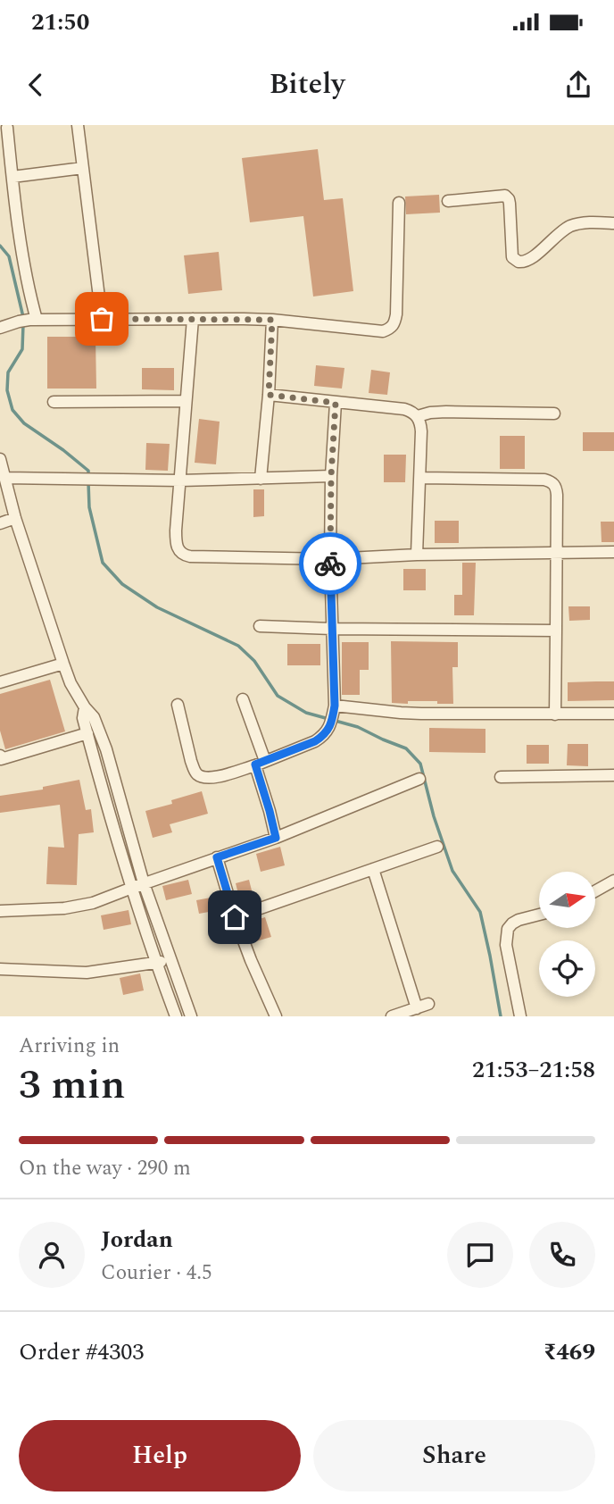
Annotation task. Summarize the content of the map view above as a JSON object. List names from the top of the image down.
{
  "north": "right",
  "page": {
    "status": "21:50",
    "header": "Bitely",
    "heading": ["3 min", "Arriving in", "21:53–21:58"],
    "panel": [
      "Jordan",
      "Courier · 4.5",
      "Order #4303",
      "₹469"
    ],
    "bar": "On the way · 290 m",
    "buttons": ["Help", "Share"]
  }
}
